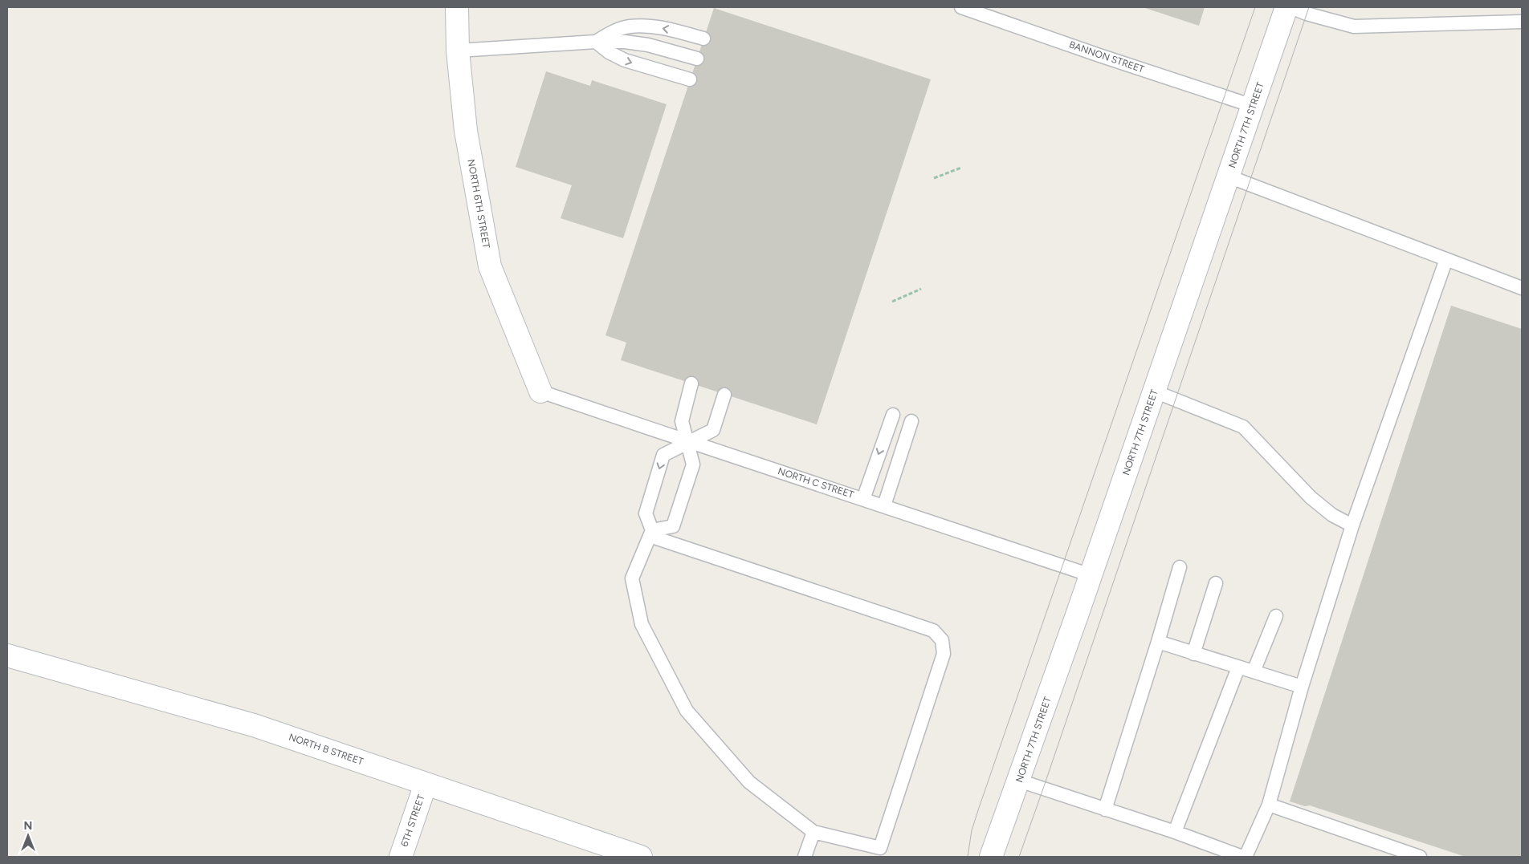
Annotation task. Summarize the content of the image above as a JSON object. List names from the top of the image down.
{
  "streets": {
    "street": [
      "NORTH 7TH STREET",
      "NORTH 6TH STREET",
      "NORTH B STREET",
      "6TH STREET"
    ],
    "lane": ["BANNON STREET", "NORTH C STREET"]
  },
  "crossings": [
    ["BANNON STREET", "NORTH 7TH STREET"],
    ["NORTH 7TH STREET", "NORTH C STREET"],
    ["NORTH 6TH STREET", "NORTH C STREET"],
    ["NORTH B STREET", "6TH STREET"]
  ],
  "north": "top"
}
